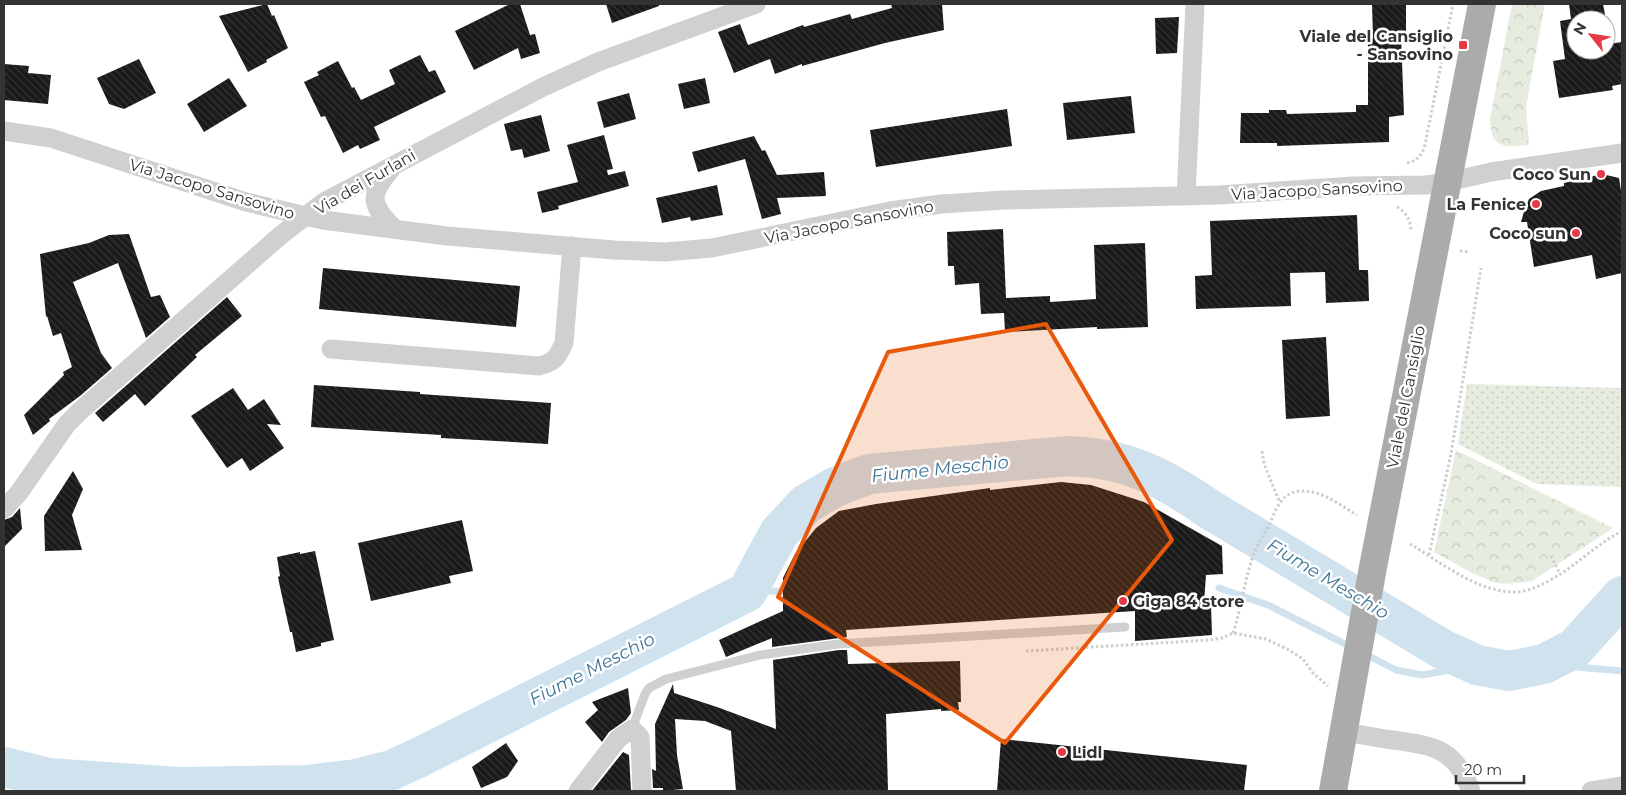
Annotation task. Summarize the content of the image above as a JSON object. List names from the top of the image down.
{
  "streets": {
    "main road": ["Viale del Cansiglio"],
    "street": ["Via dei Furlani", "Via Jacopo Sansovino"]
  },
  "crossings": [
    ["Via dei Furlani", "Via Jacopo Sansovino"],
    ["Via Jacopo Sansovino", "Viale del Cansiglio"]
  ],
  "water": ["Fiume Meschio"],
  "places": {
    "transit": ["Viale del Cansiglio - Sansovino"],
    "other": [
      "Coco Sun",
      "La Fenice",
      "Coco sun",
      "Giga 84 store",
      "Lidl"
    ]
  },
  "scale_bar": "20 m",
  "north": "top left"
}
